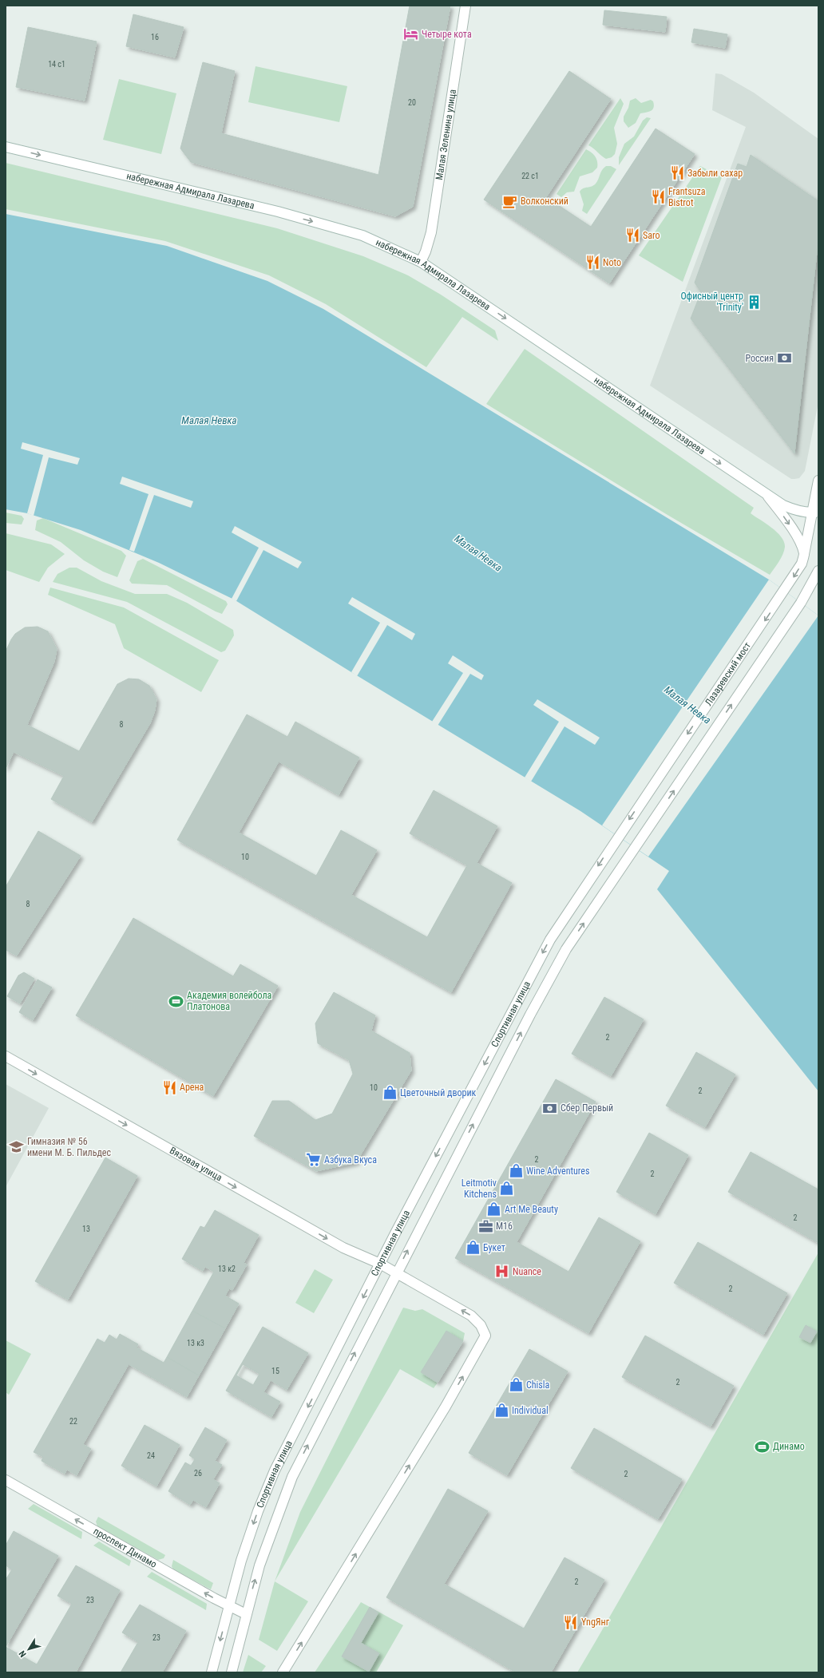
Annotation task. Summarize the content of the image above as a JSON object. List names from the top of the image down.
{
  "streets": {
    "street": [
      "Малая Зеленина улица",
      "набережная Адмирала Лазарева",
      "Лазаревский мост",
      "Спортивная улица",
      "Вязовая улица",
      "проспект Динамо"
    ]
  },
  "crossings": [
    ["Малая Зеленина улица", "набережная Адмирала Лазарева"],
    ["Лазаревский мост", "Спортивная улица"],
    ["Спортивная улица", "Вязовая улица"],
    ["Спортивная улица", "проспект Динамо"]
  ],
  "one_way": [
    "набережная Адмирала Лазарева",
    "Лазаревский мост",
    "Вязовая улица",
    "проспект Динамо"
  ],
  "water": ["Малая Невка"],
  "places": {
    "hotel": ["Четыре кота"],
    "restaurant": [
      "Забыли сахар",
      "Frantsuza Bistrot",
      "Saro",
      "Noto",
      "Арена",
      "YngЯнг"
    ],
    "cafe": ["Волконский"],
    "building": ["Офисный центр 'Trinity'"],
    "bank": ["Россия", "Сбер Первый"],
    "sports": ["Академия волейбола Платонова", "Динамо"],
    "shop": [
      "Цветочный дворик",
      "Wine Adventures",
      "Leitmotiv Kitchens",
      "Art Me Beauty",
      "Букет",
      "Chisla",
      "Individual"
    ],
    "school or university": ["Гимназия № 56 имени М. Б. Пильдес"],
    "supermarket": ["Азбука Вкуса"],
    "office": ["M16"],
    "hospital": ["Nuance"]
  },
  "house_numbers": [
    "16",
    "14 с1",
    "20",
    "22 с1",
    "8",
    "10",
    "8",
    "2",
    "10",
    "2",
    "2",
    "2",
    "2",
    "13",
    "13 к2",
    "2",
    "13 к3",
    "15",
    "2",
    "22",
    "24",
    "26",
    "2",
    "2",
    "23",
    "23"
  ],
  "north": "bottom left"
}
